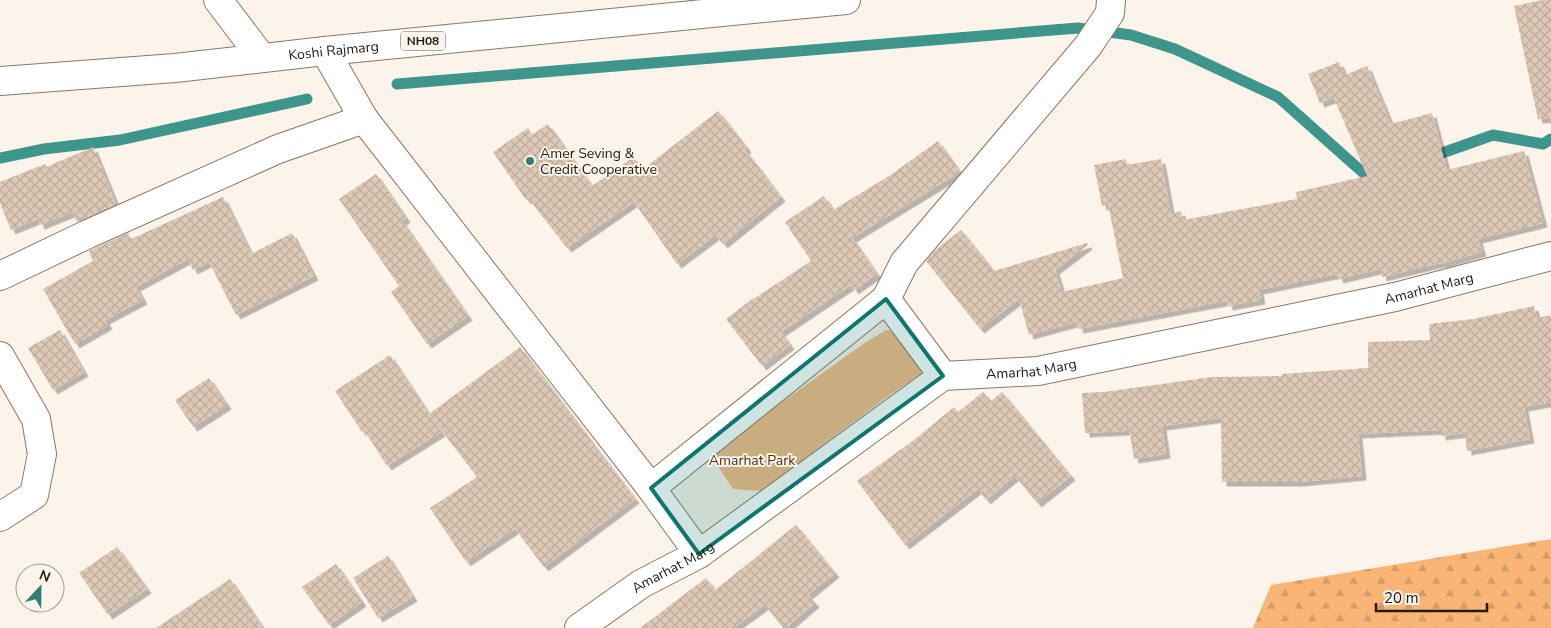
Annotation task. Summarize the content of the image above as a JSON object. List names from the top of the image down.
{
  "streets": {
    "street": ["NH08", "Koshi Rajmarg", "Amarhat Marg"]
  },
  "parks": ["Amarhat Park"],
  "places": ["Amer Seving & Credit Cooperative"],
  "scale_bar": "20 m",
  "north": "top"
}
